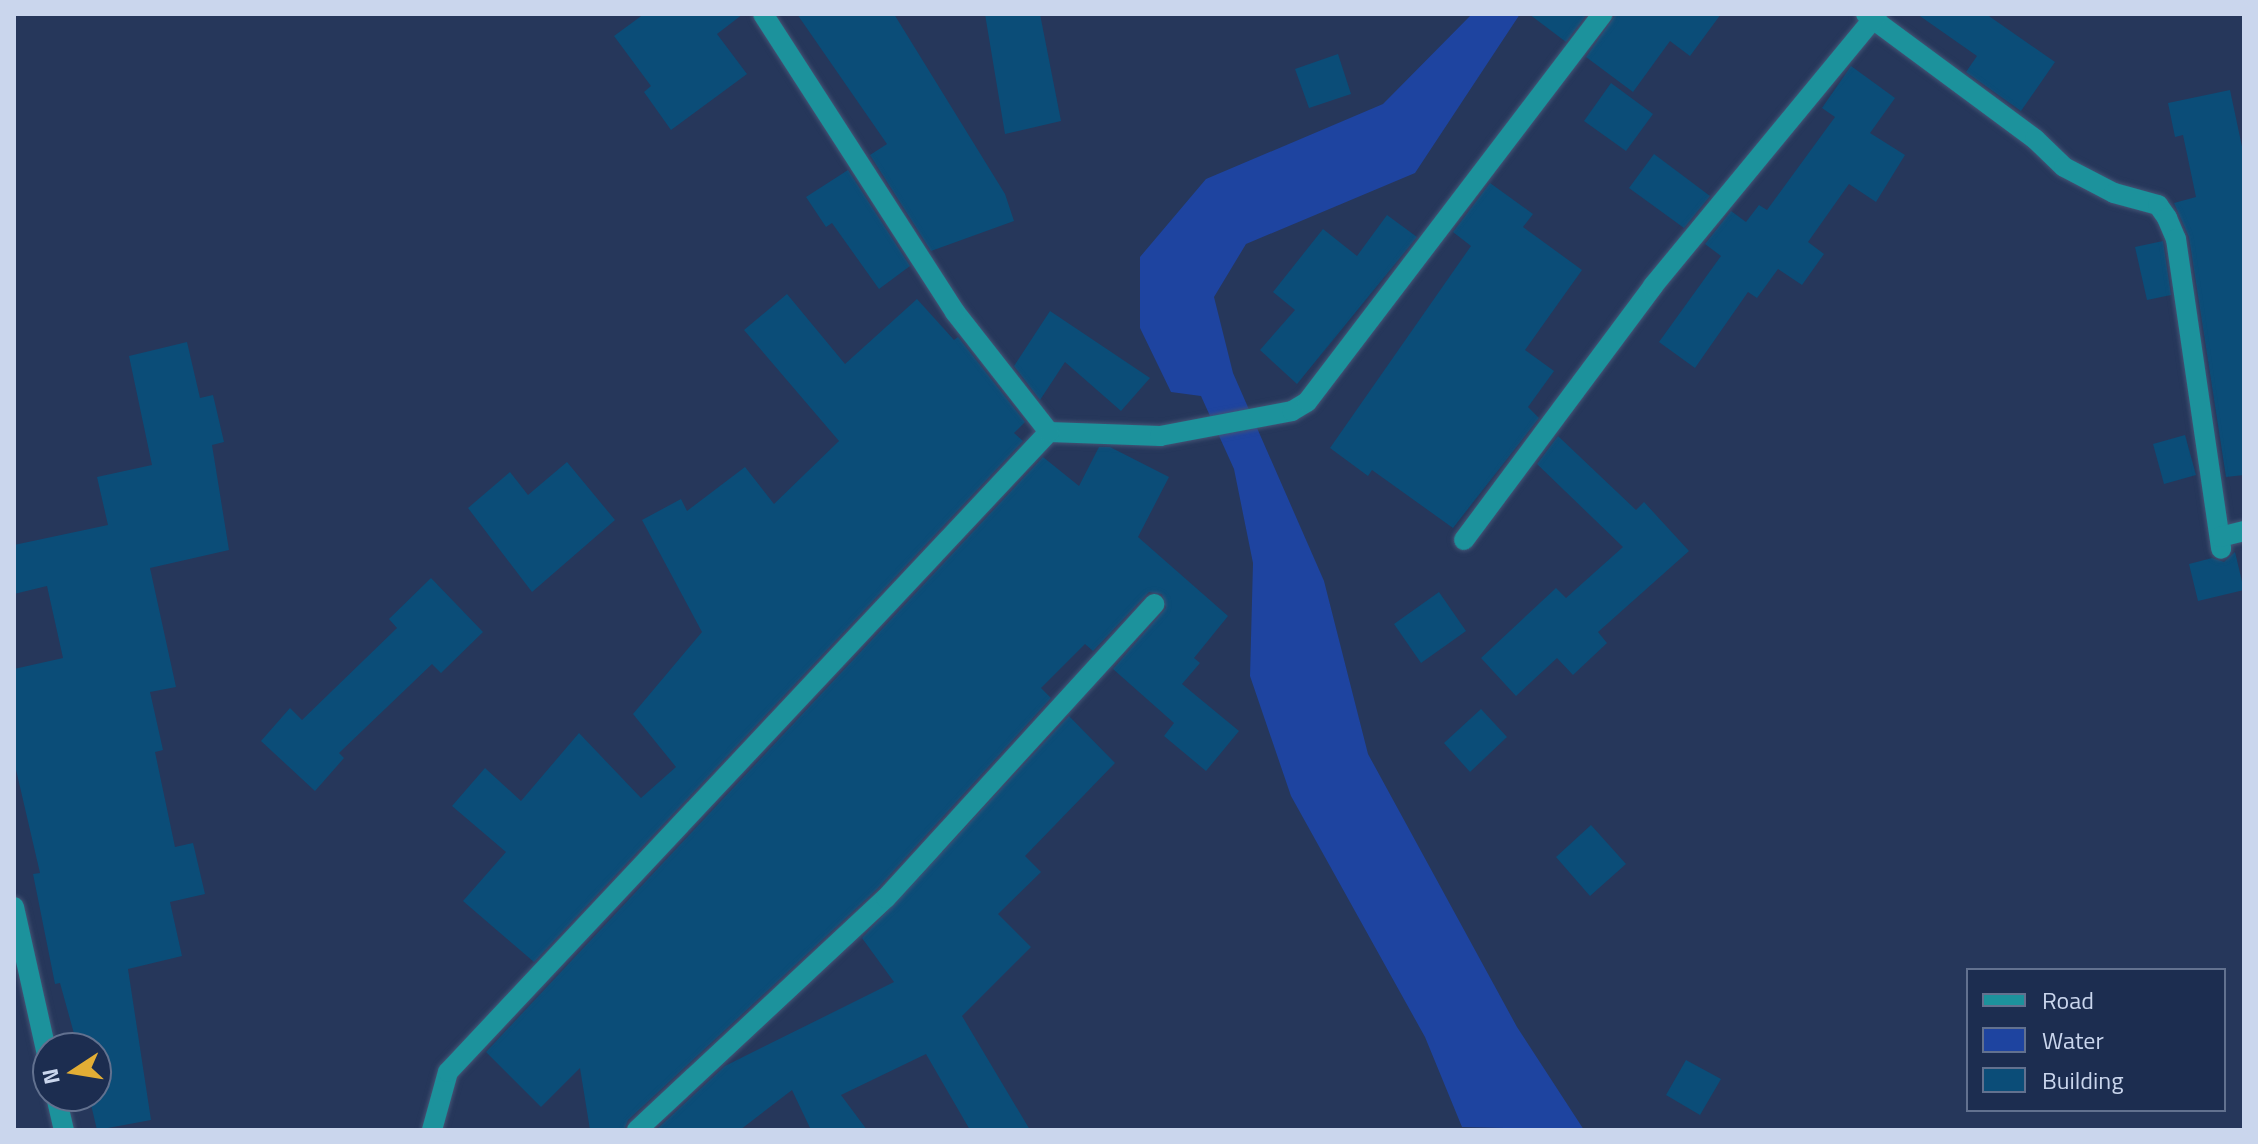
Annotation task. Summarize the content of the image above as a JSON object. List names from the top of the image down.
{
  "legend": ["Road", "Water", "Building"],
  "north": "left"
}
